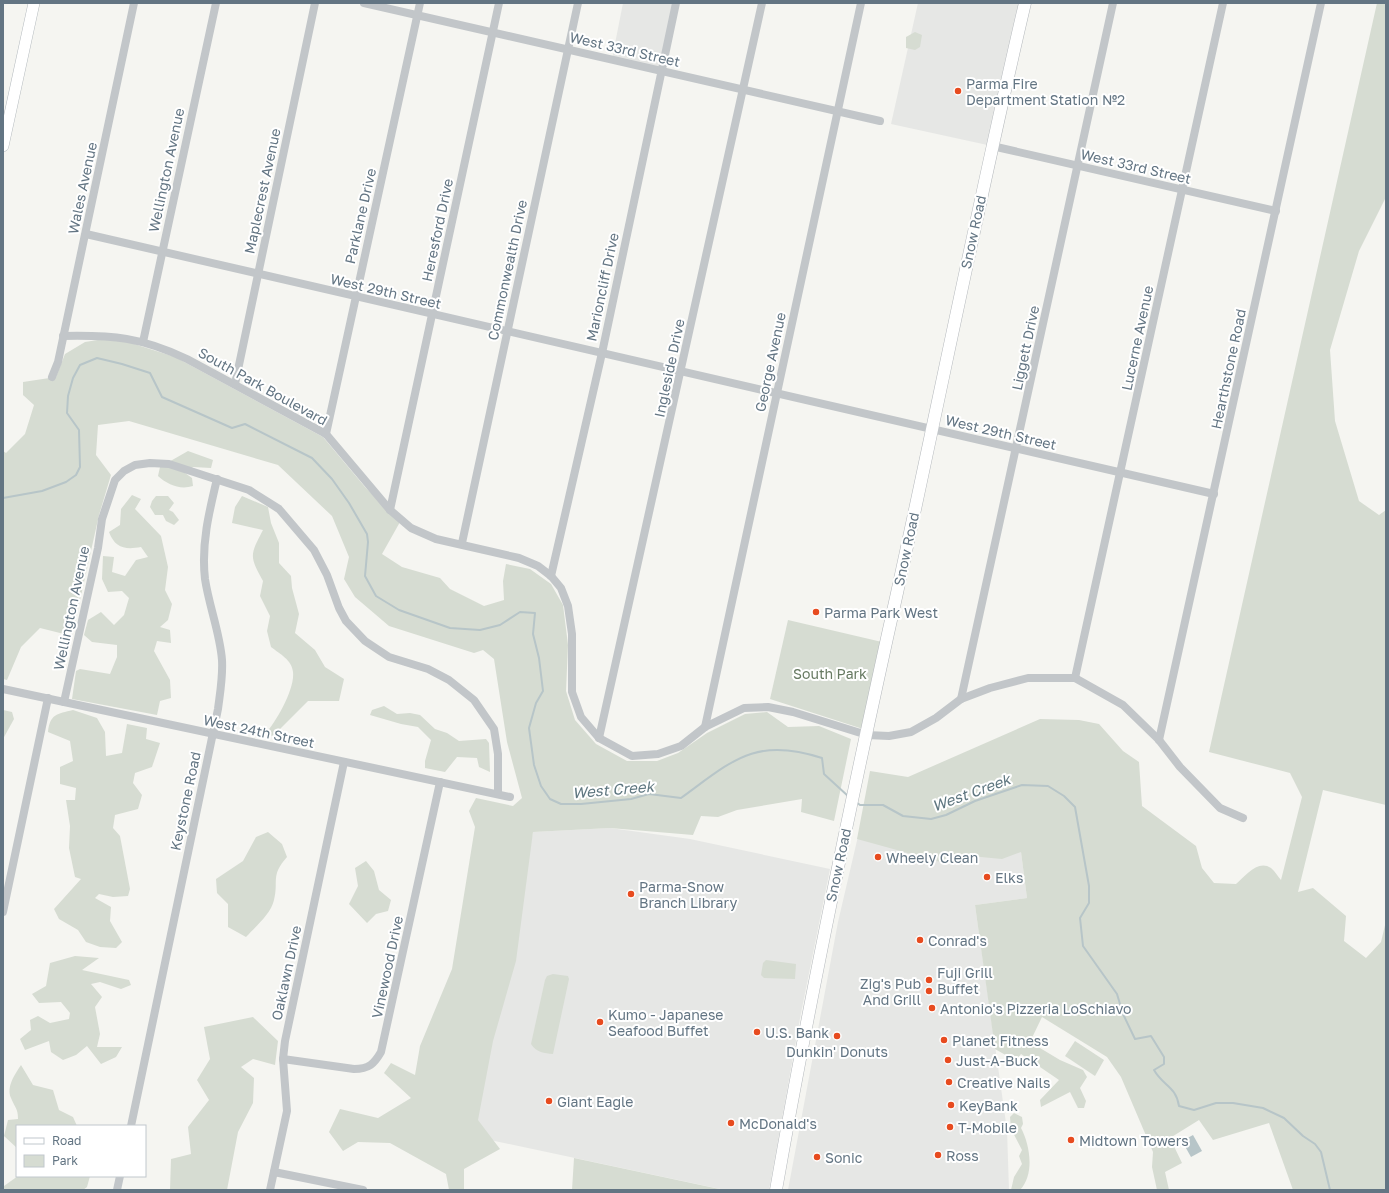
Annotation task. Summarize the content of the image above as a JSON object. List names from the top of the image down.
{
  "streets": {
    "main road": ["Snow Road"],
    "street": [
      "West 33rd Street",
      "Wellington Avenue",
      "Wales Avenue",
      "Maplecrest Avenue",
      "Parklane Drive",
      "Heresford Drive",
      "Commonwealth Drive",
      "Marioncliff Drive",
      "West 29th Street",
      "Lucerne Avenue",
      "Liggett Drive",
      "George Avenue",
      "Ingleside Drive",
      "Hearthstone Road",
      "South Park Boulevard",
      "West 24th Street",
      "Keystone Road",
      "Vinewood Drive",
      "Oaklawn Drive"
    ]
  },
  "crossings": [
    ["West 33rd Street", "Parklane Drive"],
    ["West 33rd Street", "Heresford Drive"],
    ["West 33rd Street", "Snow Road"],
    ["West 33rd Street", "Commonwealth Drive"],
    ["West 33rd Street", "Marioncliff Drive"],
    ["West 33rd Street", "Lucerne Avenue"],
    ["West 33rd Street", "Liggett Drive"],
    ["West 33rd Street", "George Avenue"],
    ["West 33rd Street", "Ingleside Drive"],
    ["West 33rd Street", "Hearthstone Road"],
    ["Wellington Avenue", "West 29th Street"],
    ["Wellington Avenue", "South Park Boulevard"],
    ["Wellington Avenue", "West 24th Street"],
    ["Wellington Avenue", "Keystone Road"],
    ["Wales Avenue", "West 29th Street"],
    ["Wales Avenue", "South Park Boulevard"],
    ["Maplecrest Avenue", "West 29th Street"],
    ["Maplecrest Avenue", "South Park Boulevard"],
    ["Parklane Drive", "West 29th Street"],
    ["Parklane Drive", "South Park Boulevard"],
    ["Heresford Drive", "West 29th Street"],
    ["Heresford Drive", "South Park Boulevard"],
    ["Snow Road", "West 29th Street"],
    ["Snow Road", "South Park Boulevard"],
    ["Commonwealth Drive", "West 29th Street"],
    ["Commonwealth Drive", "South Park Boulevard"],
    ["Marioncliff Drive", "West 29th Street"],
    ["Marioncliff Drive", "South Park Boulevard"],
    ["West 29th Street", "Lucerne Avenue"],
    ["West 29th Street", "Liggett Drive"],
    ["West 29th Street", "George Avenue"],
    ["West 29th Street", "Ingleside Drive"],
    ["West 29th Street", "Hearthstone Road"],
    ["Lucerne Avenue", "South Park Boulevard"],
    ["Liggett Drive", "South Park Boulevard"],
    ["George Avenue", "South Park Boulevard"],
    ["Ingleside Drive", "South Park Boulevard"],
    ["Hearthstone Road", "South Park Boulevard"],
    ["West 24th Street", "Keystone Road"],
    ["West 24th Street", "Vinewood Drive"],
    ["West 24th Street", "Oaklawn Drive"],
    ["Vinewood Drive", "Oaklawn Drive"]
  ],
  "water": ["West Creek"],
  "parks": ["South Park"],
  "places": [
    "Parma Fire Department Station №2",
    "Parma Park West",
    "Wheely Clean",
    "Elks",
    "Parma-Snow Branch Library",
    "Conrad's",
    "Fuji Grill Buffet",
    "Zig's Pub And Grill",
    "Antonio's Pizzeria LoSchiavo",
    "Kumo - Japanese Seafood Buffet",
    "U.S. Bank",
    "Dunkin' Donuts",
    "Planet Fitness",
    "Just-A-Buck",
    "Creative Nails",
    "Giant Eagle",
    "KeyBank",
    "McDonald's",
    "T-Mobile",
    "Midtown Towers",
    "Ross",
    "Sonic"
  ],
  "legend": ["Road", "Park"]
}
